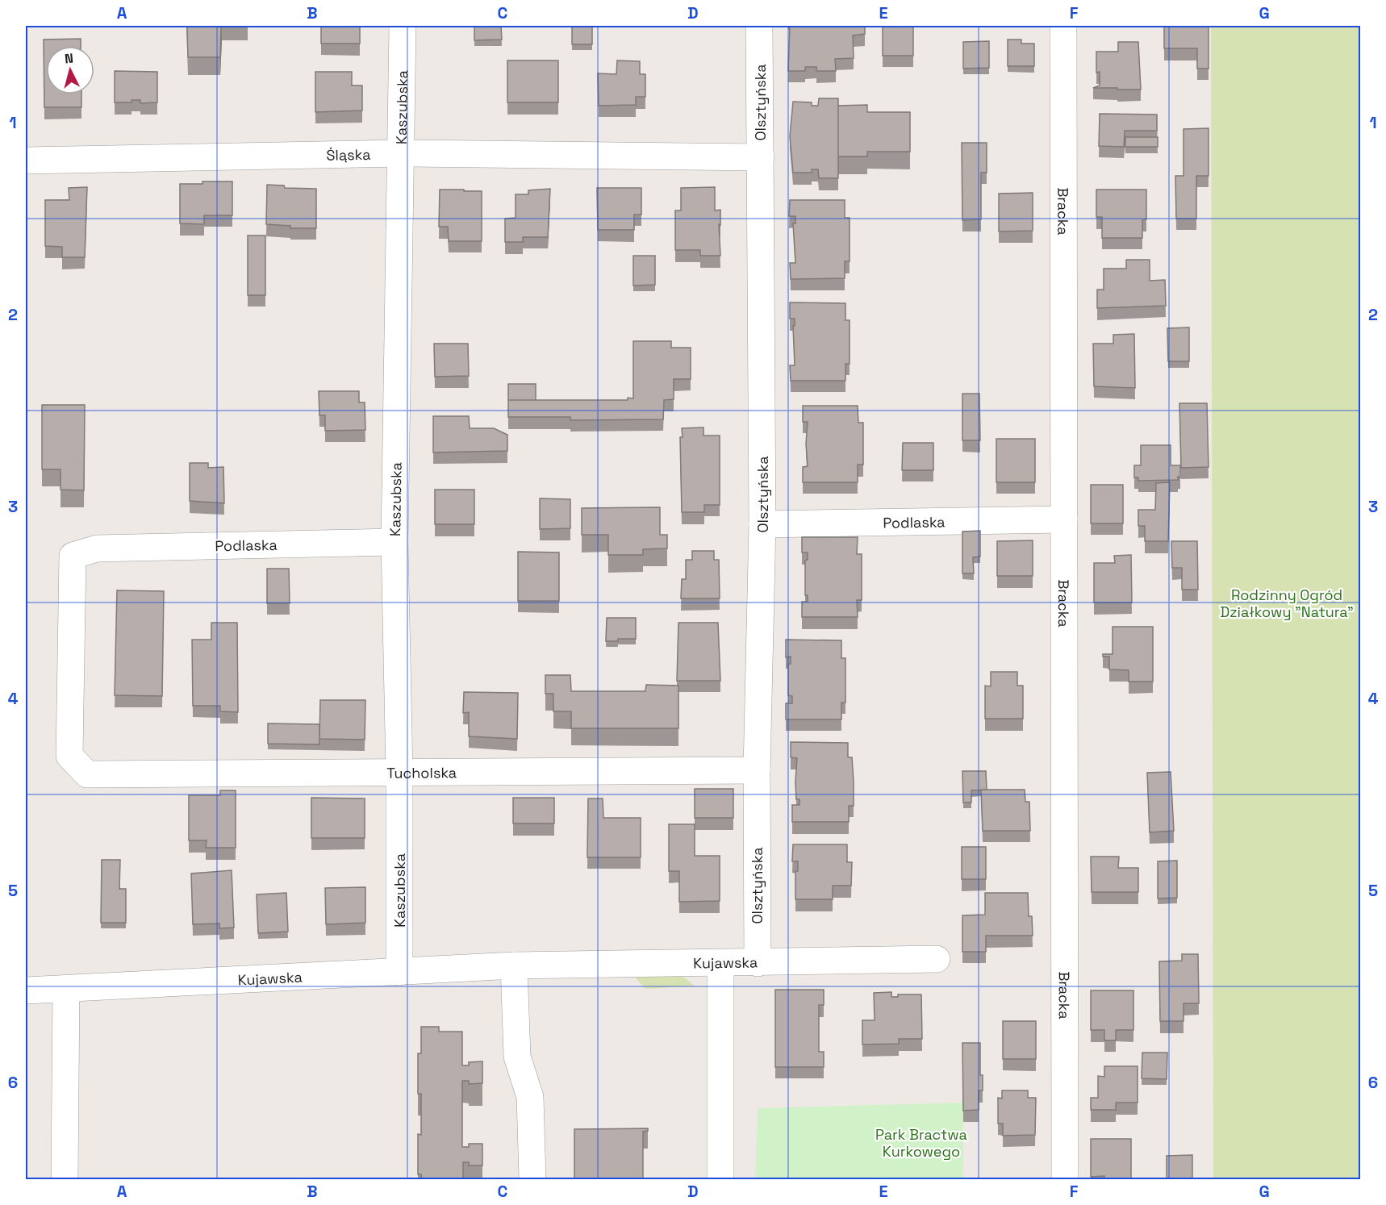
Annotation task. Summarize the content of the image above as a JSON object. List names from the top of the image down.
{
  "streets": {
    "street": [
      "Olsztyńska",
      "Kaszubska",
      "Śląska",
      "Bracka",
      "Podlaska",
      "Tucholska",
      "Kujawska"
    ]
  },
  "crossings": [
    ["Olsztyńska", "Śląska"],
    ["Olsztyńska", "Podlaska"],
    ["Olsztyńska", "Tucholska"],
    ["Olsztyńska", "Kujawska"],
    ["Kaszubska", "Śląska"],
    ["Kaszubska", "Podlaska"],
    ["Kaszubska", "Tucholska"],
    ["Kaszubska", "Kujawska"],
    ["Bracka", "Podlaska"],
    ["Podlaska", "Tucholska"]
  ],
  "parks": ["Rodzinny Ogród Działkowy \"Natura\"", "Park Bractwa Kurkowego"],
  "north": "top",
  "grid": {
    "columns": [
      "A",
      "B",
      "C",
      "D",
      "E",
      "F",
      "G"
    ],
    "rows": [
      "1",
      "2",
      "3",
      "4",
      "5",
      "6"
    ]
  }
}
